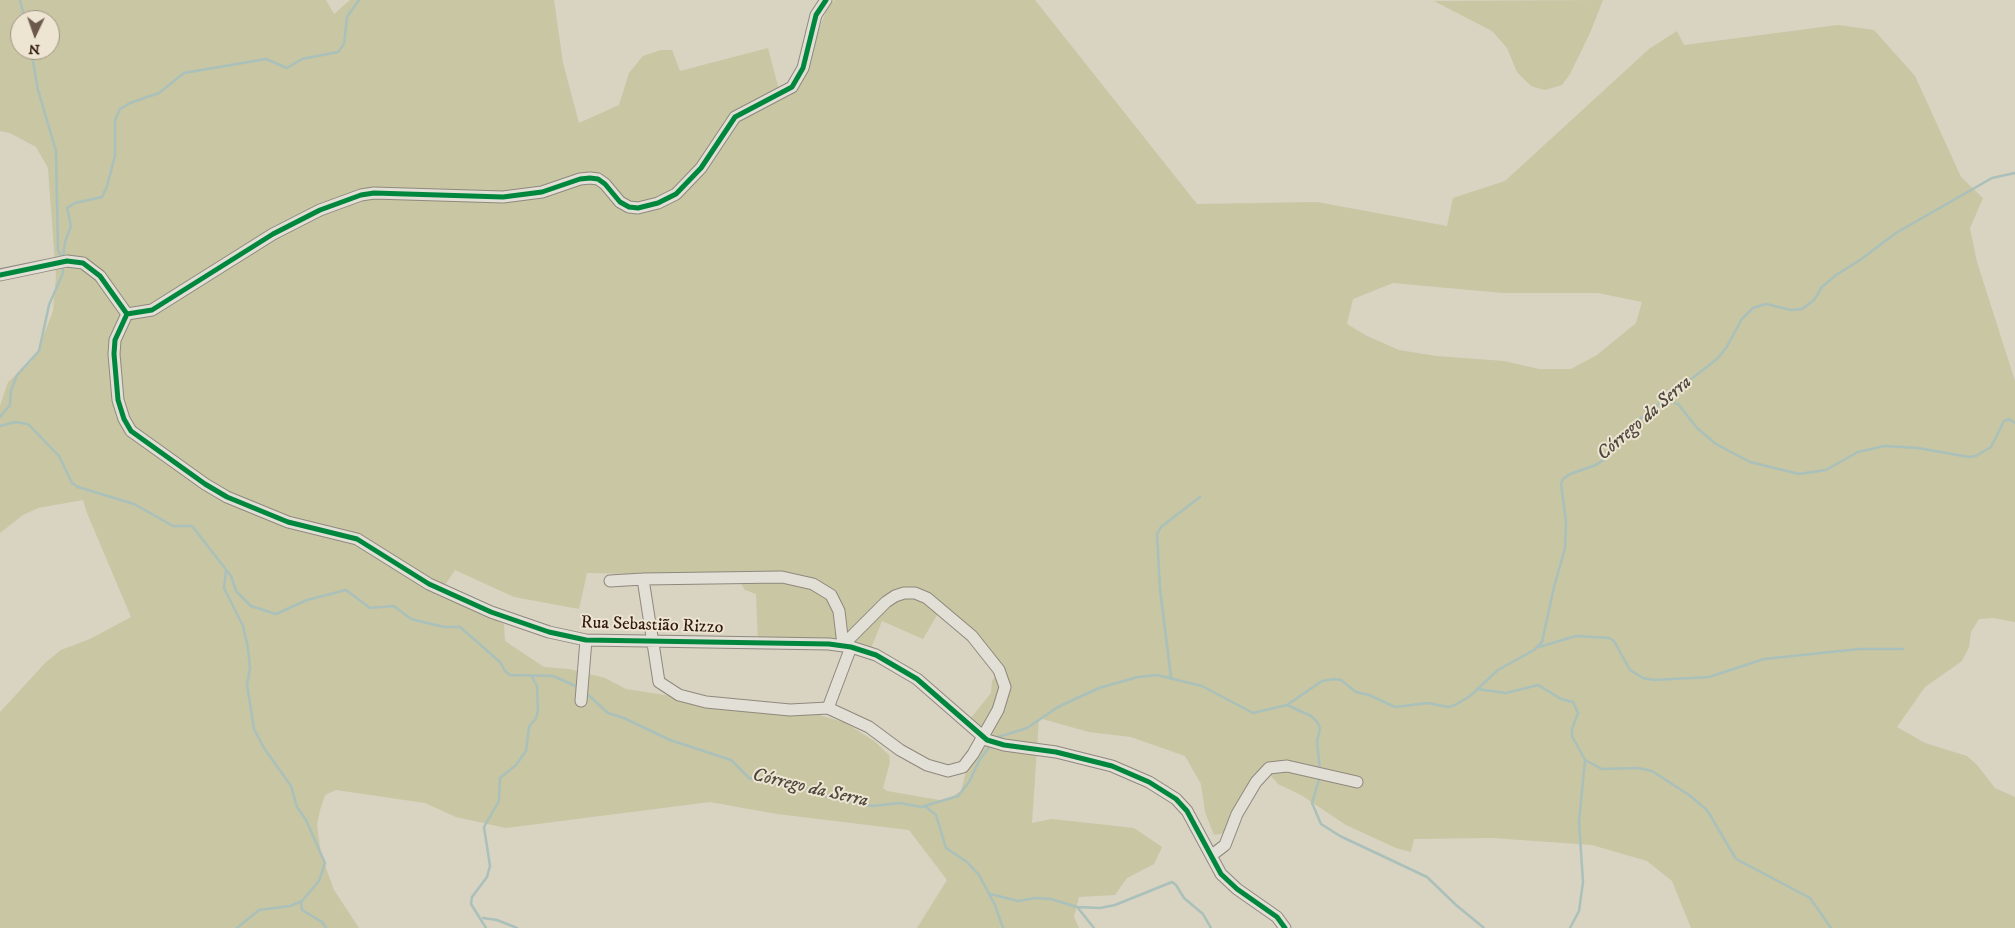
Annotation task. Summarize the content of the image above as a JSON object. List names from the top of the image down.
{
  "streets": {
    "street": ["Rua Sebastião Rizzo"]
  },
  "water": ["Córrego da Serra"],
  "north": "bottom"
}
